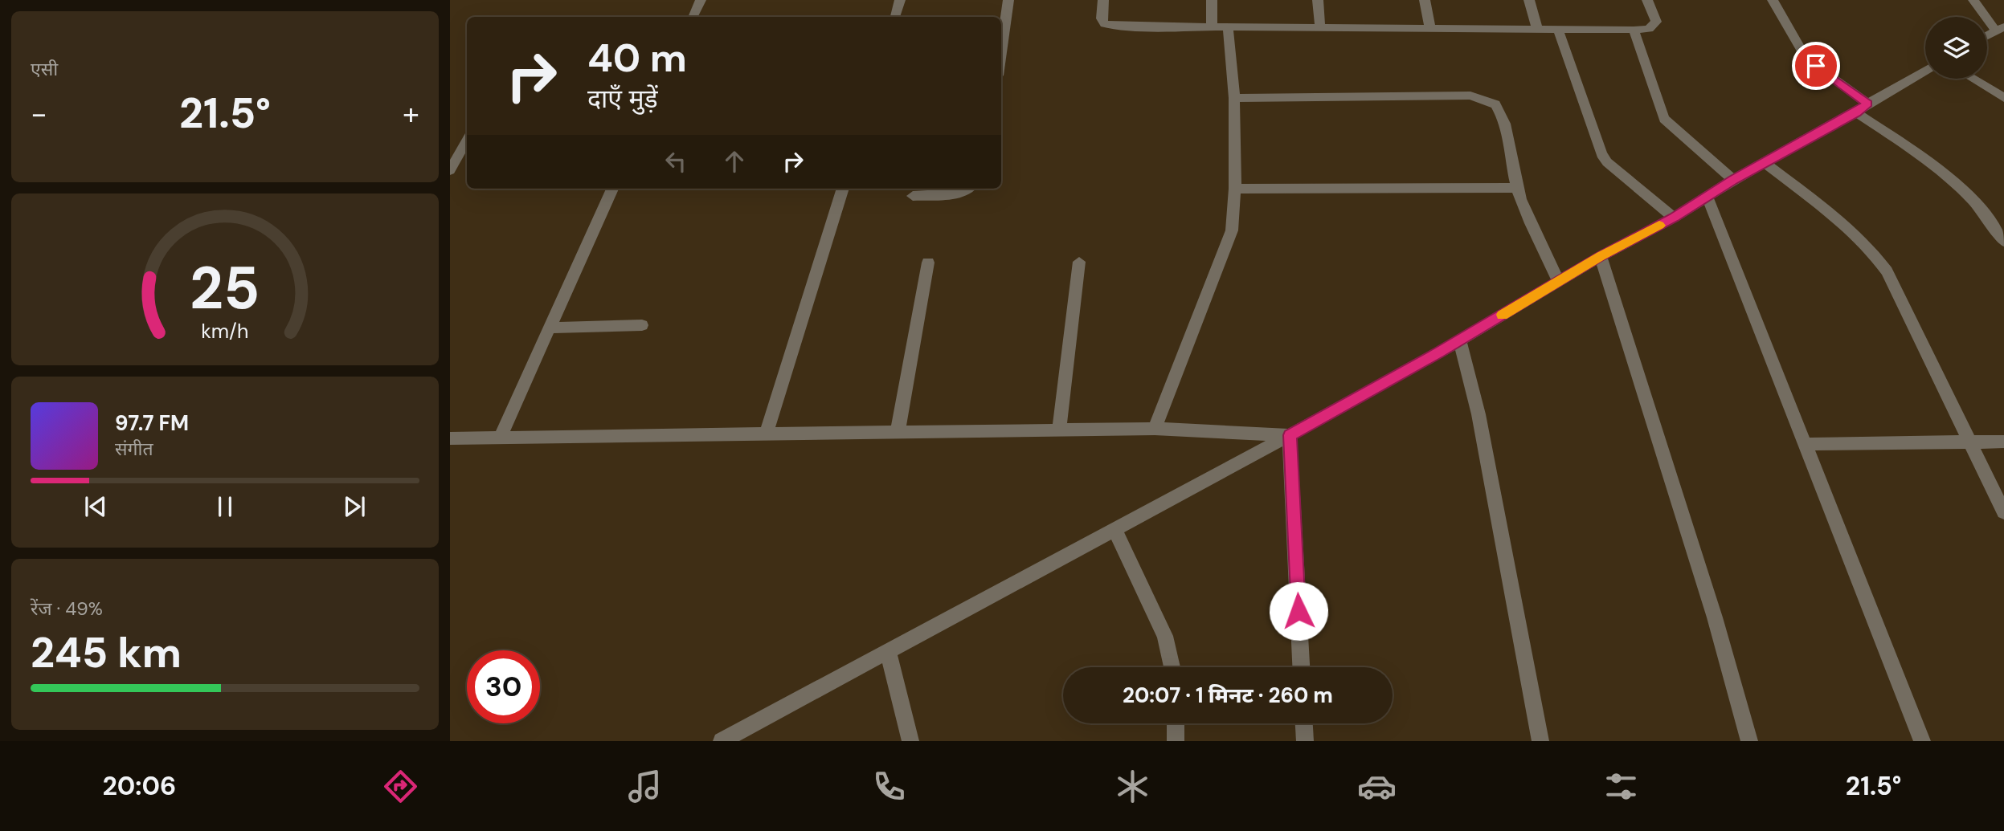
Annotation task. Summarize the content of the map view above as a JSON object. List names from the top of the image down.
{
  "page": {
    "tile": [
      "एसी",
      ["रेंज · 49%", "245 km"]
    ],
    "turn": ["40 m", "दाएँ मुड़ें"],
    "heat": ["−", "21.5°", "+"],
    "song": ["97.7 FM", "संगीत"],
    "limit": "30",
    "trip": "20:07 · 1 मिनट · 260 m",
    "tabs": ["20:06", "21.5°"],
    "gauge": ["25", "km/h"]
  }
}
